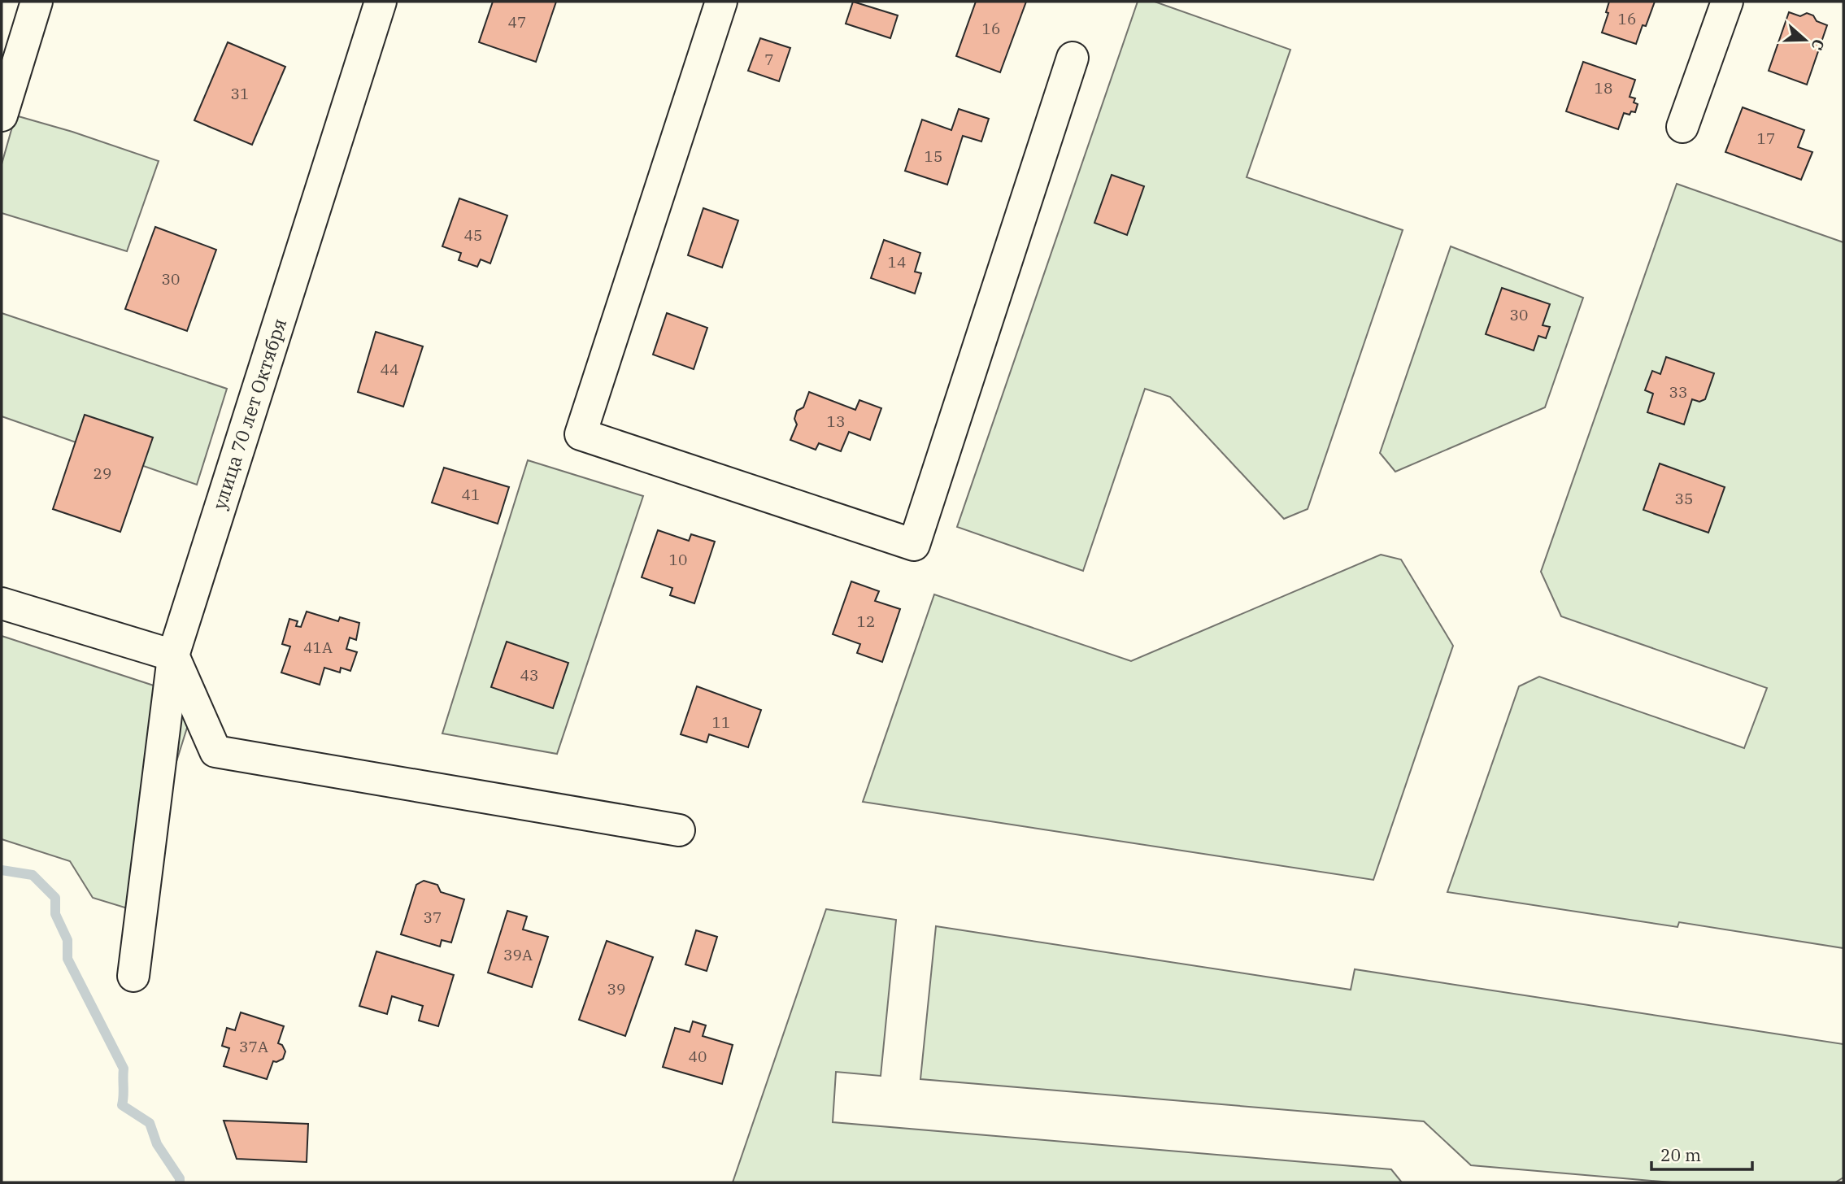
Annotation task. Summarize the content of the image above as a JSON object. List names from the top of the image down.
{
  "streets": {
    "street": ["улица 70 лет Октября"]
  },
  "house_numbers": [
    "16",
    "47",
    "16",
    "7",
    "18",
    "31",
    "17",
    "15",
    "45",
    "14",
    "30",
    "30",
    "44",
    "33",
    "13",
    "29",
    "41",
    "35",
    "10",
    "12",
    "41А",
    "43",
    "11",
    "37",
    "39А",
    "39",
    "37А",
    "40"
  ],
  "scale_bar": "20 m",
  "north": "right"
}
